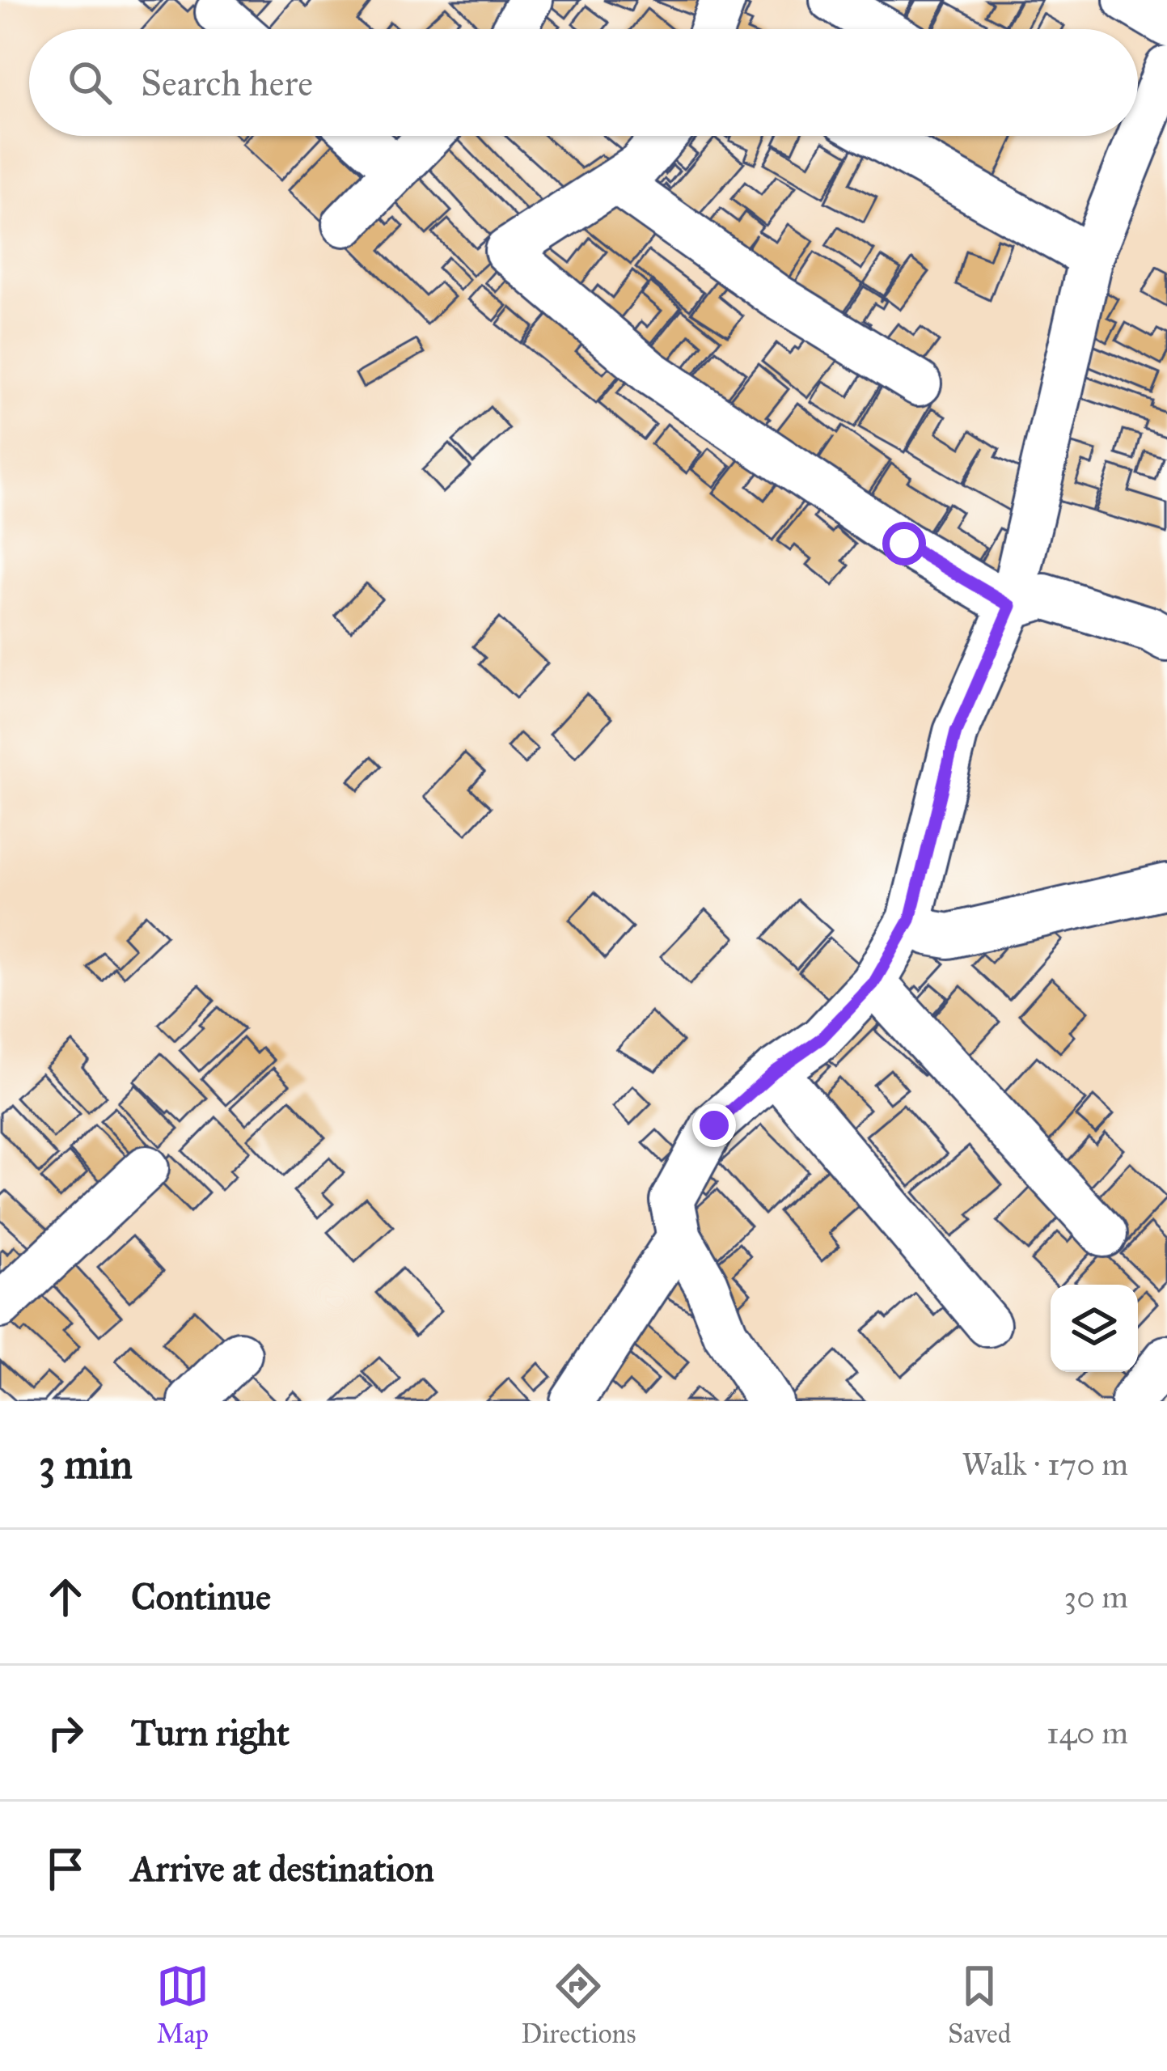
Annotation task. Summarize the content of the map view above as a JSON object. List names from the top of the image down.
{
  "page": {
    "search": "Search here",
    "heading": ["3 min", "Walk · 170 m"],
    "list": [
      ["Continue", "30 m"],
      ["Turn right", "140 m"],
      "Arrive at destination"
    ],
    "nav": ["Map", "Directions", "Saved"]
  }
}
